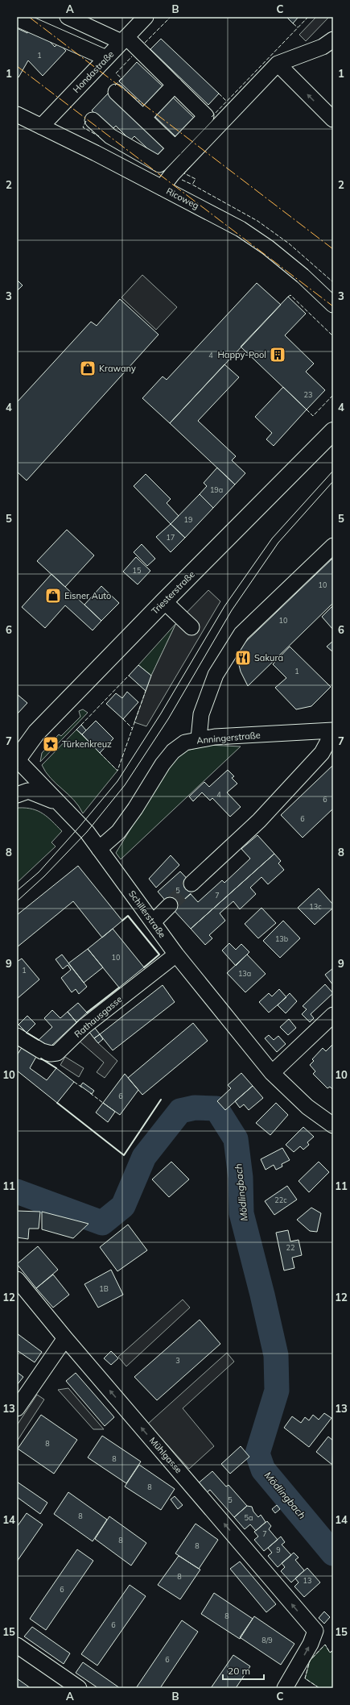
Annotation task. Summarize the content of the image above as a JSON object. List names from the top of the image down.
{
  "streets": {
    "main road": ["Triesterstraße"],
    "street": [
      "Hondastraße",
      "Ricoweg",
      "Anningerstraße",
      "Schillerstraße",
      "Rathausgasse",
      "Mühlgasse"
    ]
  },
  "crossings": [
    ["Hondastraße", "Ricoweg"],
    ["Triesterstraße", "Schillerstraße"],
    ["Anningerstraße", "Schillerstraße"],
    ["Schillerstraße", "Rathausgasse"]
  ],
  "one_way": ["Mühlgasse"],
  "water": ["Mödlingbach"],
  "places": {
    "building": ["Happy-Pool"],
    "shop": ["Krawany", "Eisner Auto"],
    "restaurant": ["Sakura"],
    "place": ["Türkenkreuz"]
  },
  "house_numbers": [
    "1",
    "4",
    "23",
    "19a",
    "19",
    "17",
    "15",
    "10",
    "10",
    "1",
    "4",
    "6",
    "6",
    "5",
    "7",
    "13c",
    "13b",
    "10",
    "1",
    "13a",
    "6",
    "22c",
    "22",
    "1B",
    "3",
    "8",
    "8",
    "8",
    "5",
    "8",
    "5a",
    "7",
    "8",
    "8",
    "9",
    "8",
    "13",
    "6",
    "8",
    "6",
    "8/9",
    "6"
  ],
  "scale_bar": "20 m",
  "grid": {
    "columns": ["A", "B", "C"],
    "rows": [
      "1",
      "2",
      "3",
      "4",
      "5",
      "6",
      "7",
      "8",
      "9",
      "10",
      "11",
      "12",
      "13",
      "14",
      "15"
    ]
  }
}
